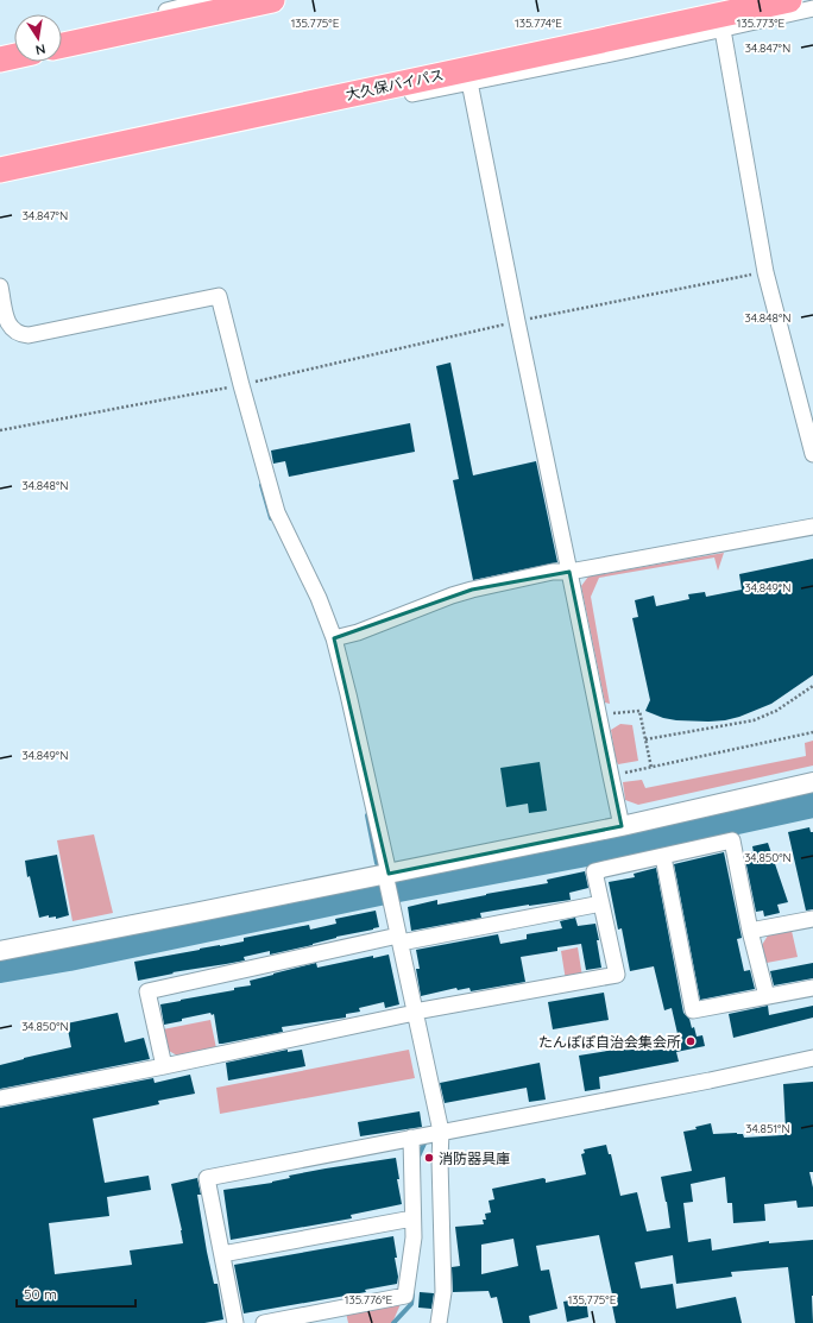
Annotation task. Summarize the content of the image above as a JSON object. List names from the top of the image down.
{
  "streets": {
    "highway": ["大久保バイパス"]
  },
  "places": ["たんぽぽ自治会集会所", "消防器具庫"],
  "scale_bar": "50 m",
  "north": "bottom",
  "coordinates": [
    "135.775°E",
    "135.774°E",
    "135.773°E",
    "34.847°N",
    "34.848°N",
    "34.849°N",
    "34.850°N",
    "34.851°N",
    "135.776°E"
  ]
}
